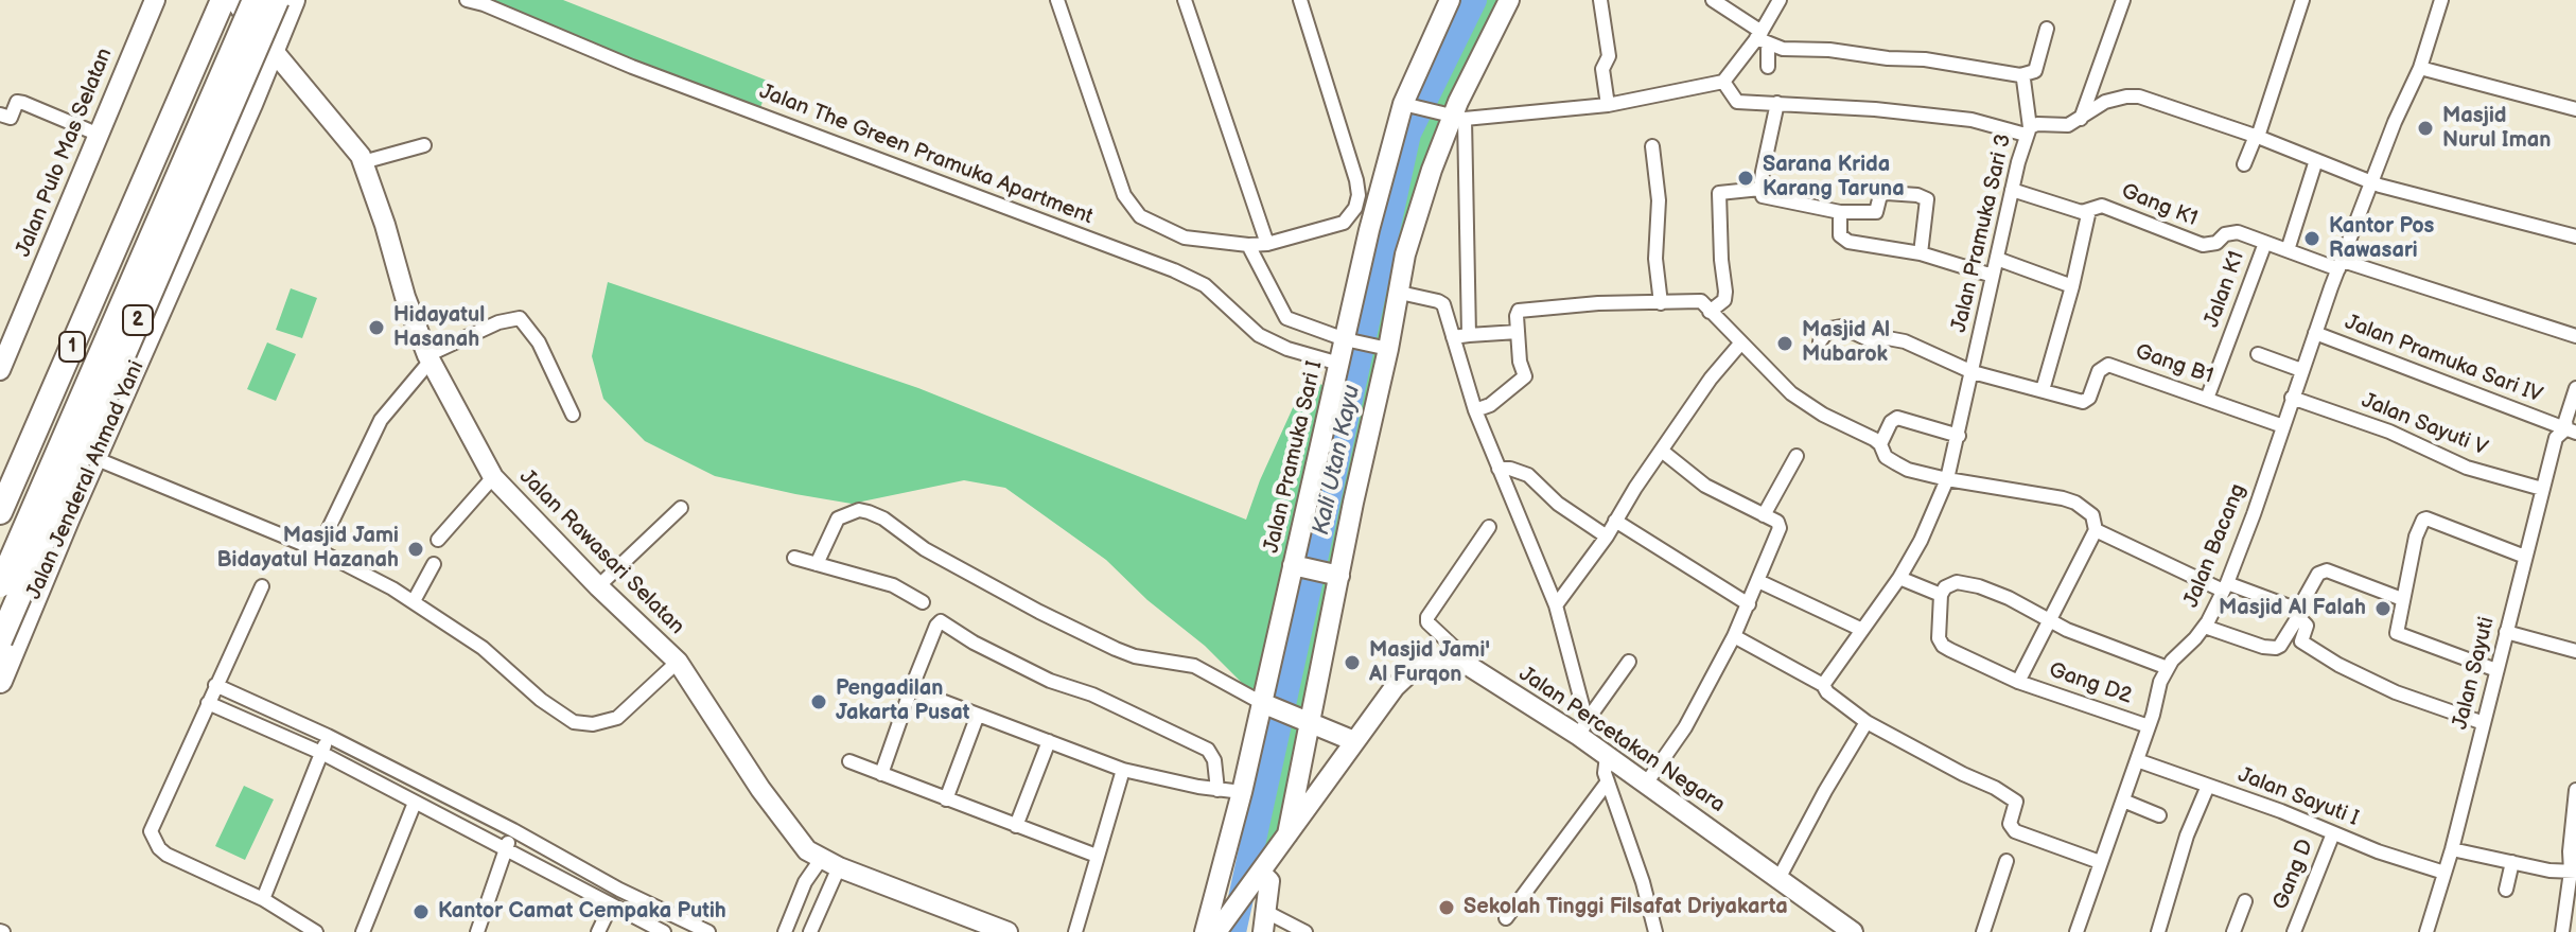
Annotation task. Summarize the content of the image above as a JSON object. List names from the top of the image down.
{
  "streets": {
    "highway": ["2", "1", "Jalan Jenderal Ahmad Yani"],
    "street": [
      "Jalan Pulo Mas Selatan",
      "Jalan The Green Pramuka Apartment",
      "Gang K1",
      "Jalan Pramuka Sari 3",
      "Jalan K1",
      "Jalan Pramuka Sari IV",
      "Gang B1",
      "Jalan Sayuti V",
      "Jalan Pramuka Sari I",
      "Jalan Bacang",
      "Jalan Rawasari Selatan",
      "Jalan Sayuti",
      "Gang D2",
      "Jalan Percetakan Negara",
      "Jalan Sayuti I",
      "Gang D"
    ]
  },
  "crossings": [
    ["Jalan The Green Pramuka Apartment", "Jalan Pramuka Sari I"],
    ["Gang K1", "Jalan Pramuka Sari 3"],
    ["Gang K1", "Jalan K1"],
    ["Gang K1", "Jalan Bacang"],
    ["Jalan Pramuka Sari 3", "Gang B1"],
    ["Jalan K1", "Gang B1"],
    ["Jalan Pramuka Sari IV", "Jalan Bacang"],
    ["Jalan Pramuka Sari IV", "Jalan Sayuti"],
    ["Gang B1", "Jalan Bacang"],
    ["Jalan Sayuti V", "Jalan Bacang"],
    ["Jalan Sayuti V", "Jalan Sayuti"],
    ["Jalan Jenderal Ahmad Yani", "Jalan Rawasari Selatan"],
    ["Jalan Bacang", "Gang D2"],
    ["Jalan Bacang", "Jalan Sayuti I"],
    ["Jalan Sayuti", "Jalan Sayuti I"],
    ["Jalan Sayuti I", "Gang D"]
  ],
  "water": ["Kali Utan Kayu"],
  "places": [
    "Masjid Nurul Iman",
    "Sarana Krida Karang Taruna",
    "Kantor Pos Rawasari",
    "Hidayatul Hasanah",
    "Masjid Al Mubarok",
    "Masjid Jami Bidayatul Hazanah",
    "Masjid Al Falah",
    "Masjid Jami' Al Furqon",
    "Pengadilan Jakarta Pusat",
    "Sekolah Tinggi Filsafat Driyakarta",
    "Kantor Camat Cempaka Putih"
  ]
}
